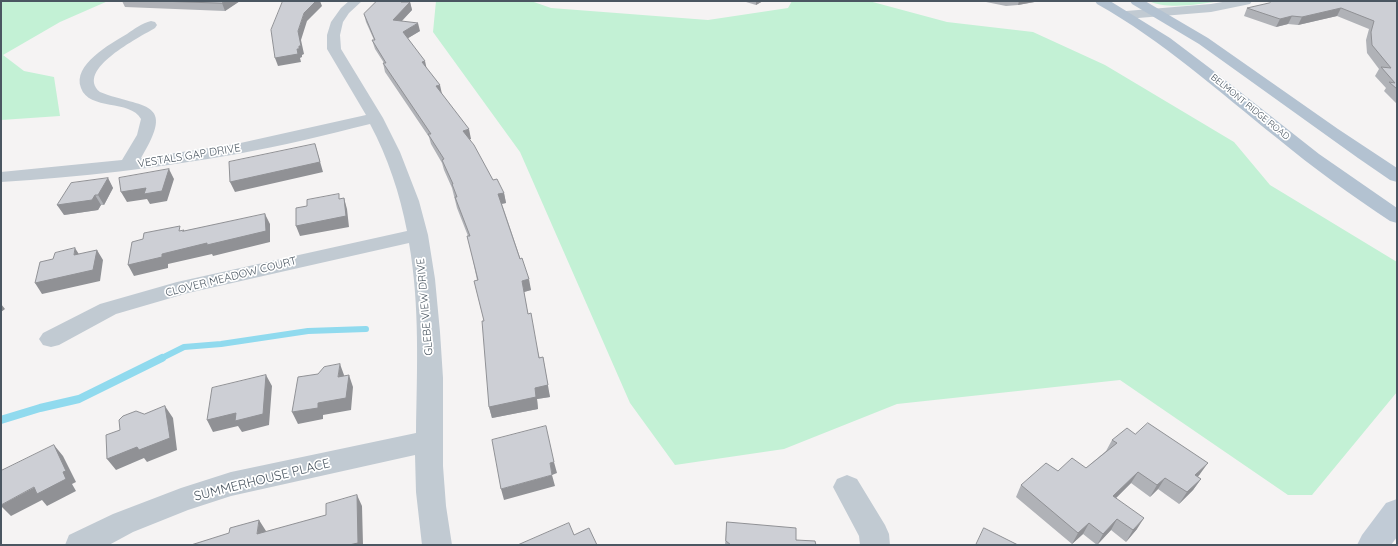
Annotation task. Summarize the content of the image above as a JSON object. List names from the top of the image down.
{
  "streets": {
    "main road": ["BELMONT RIDGE ROAD"],
    "street": [
      "VESTALS GAP DRIVE",
      "CLOVER MEADOW COURT",
      "GLEBE VIEW DRIVE",
      "SUMMERHOUSE PLACE"
    ]
  },
  "crossings": [
    ["VESTALS GAP DRIVE", "GLEBE VIEW DRIVE"],
    ["CLOVER MEADOW COURT", "GLEBE VIEW DRIVE"],
    ["GLEBE VIEW DRIVE", "SUMMERHOUSE PLACE"]
  ]
}
